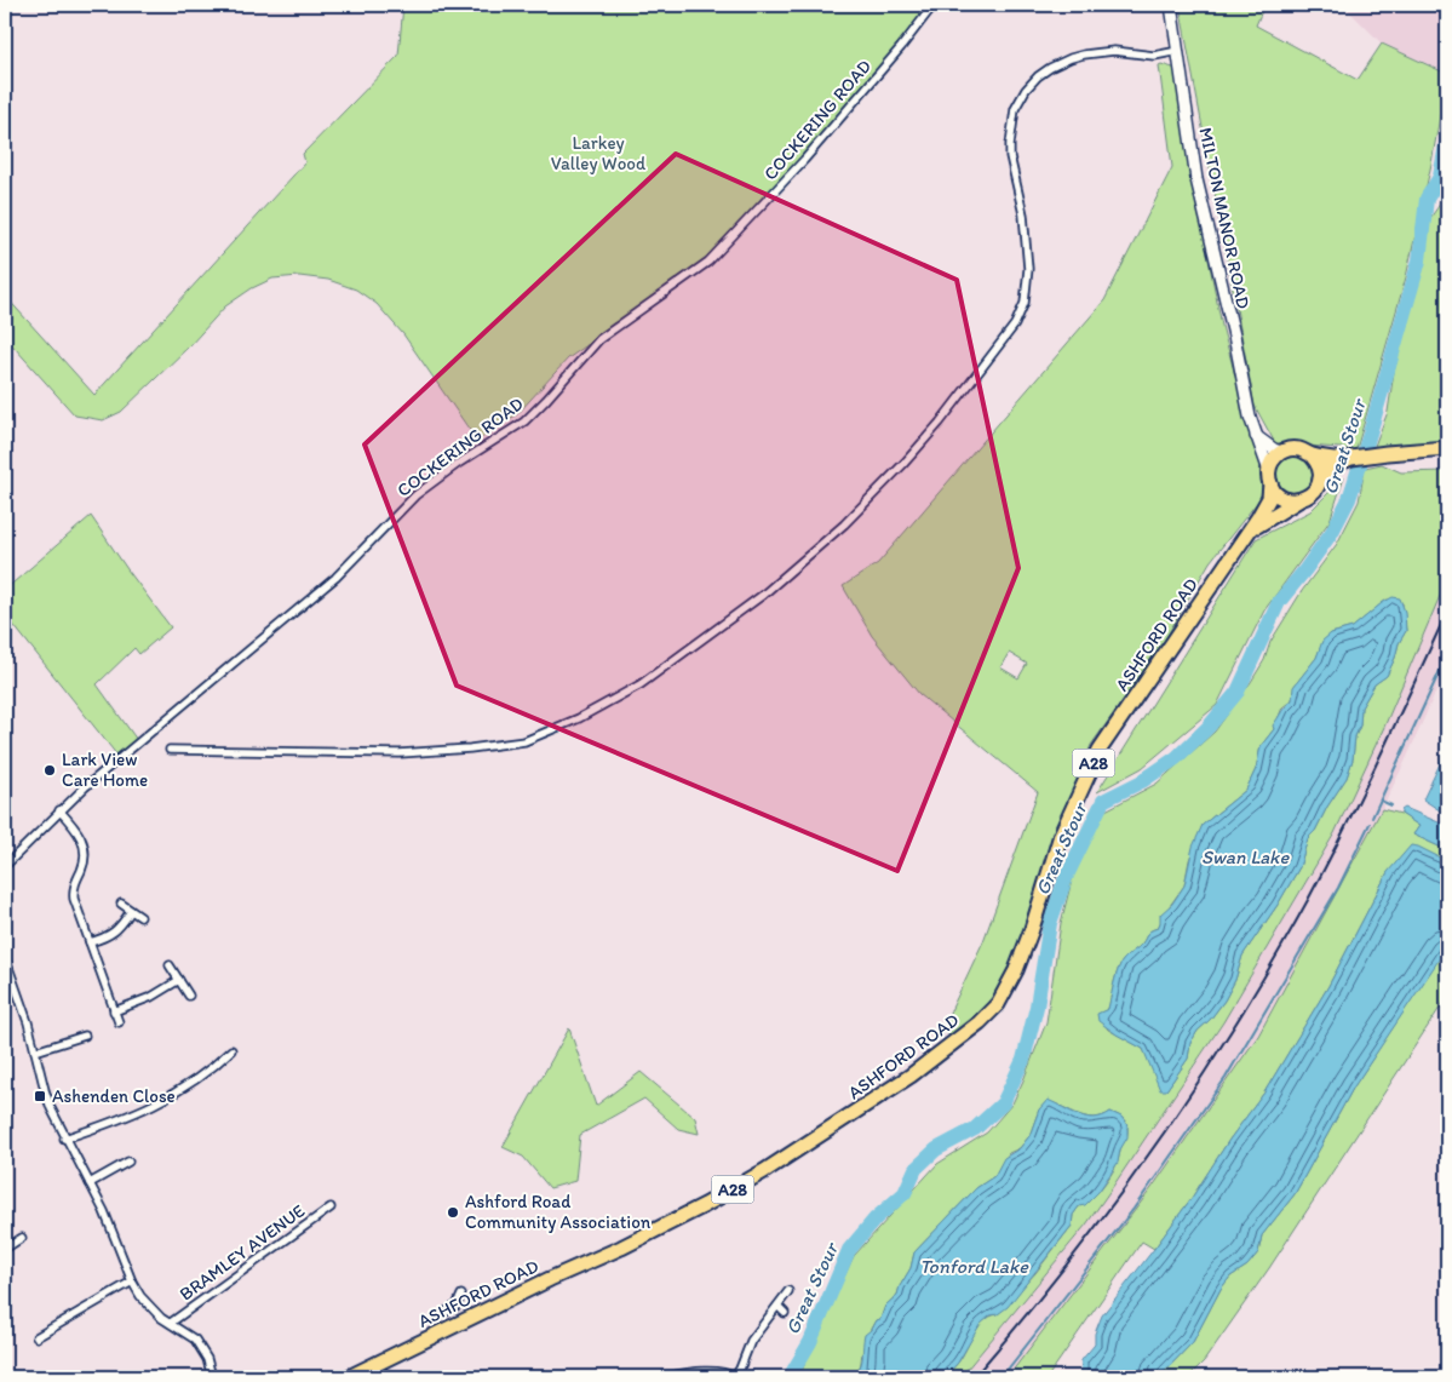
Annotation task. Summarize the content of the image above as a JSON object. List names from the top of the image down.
{
  "streets": {
    "highway": ["ASHFORD ROAD", "A28"],
    "street": ["COCKERING ROAD", "MILTON MANOR ROAD", "BRAMLEY AVENUE"]
  },
  "crossings": [
    ["MILTON MANOR ROAD", "ASHFORD ROAD"]
  ],
  "water": ["Great Stour", "Swan Lake", "Tonford Lake"],
  "parks": ["Larkey Valley Wood"],
  "places": {
    "other": ["Lark View Care Home", "Ashford Road Community Association"],
    "transit": ["Ashenden Close"]
  }
}
